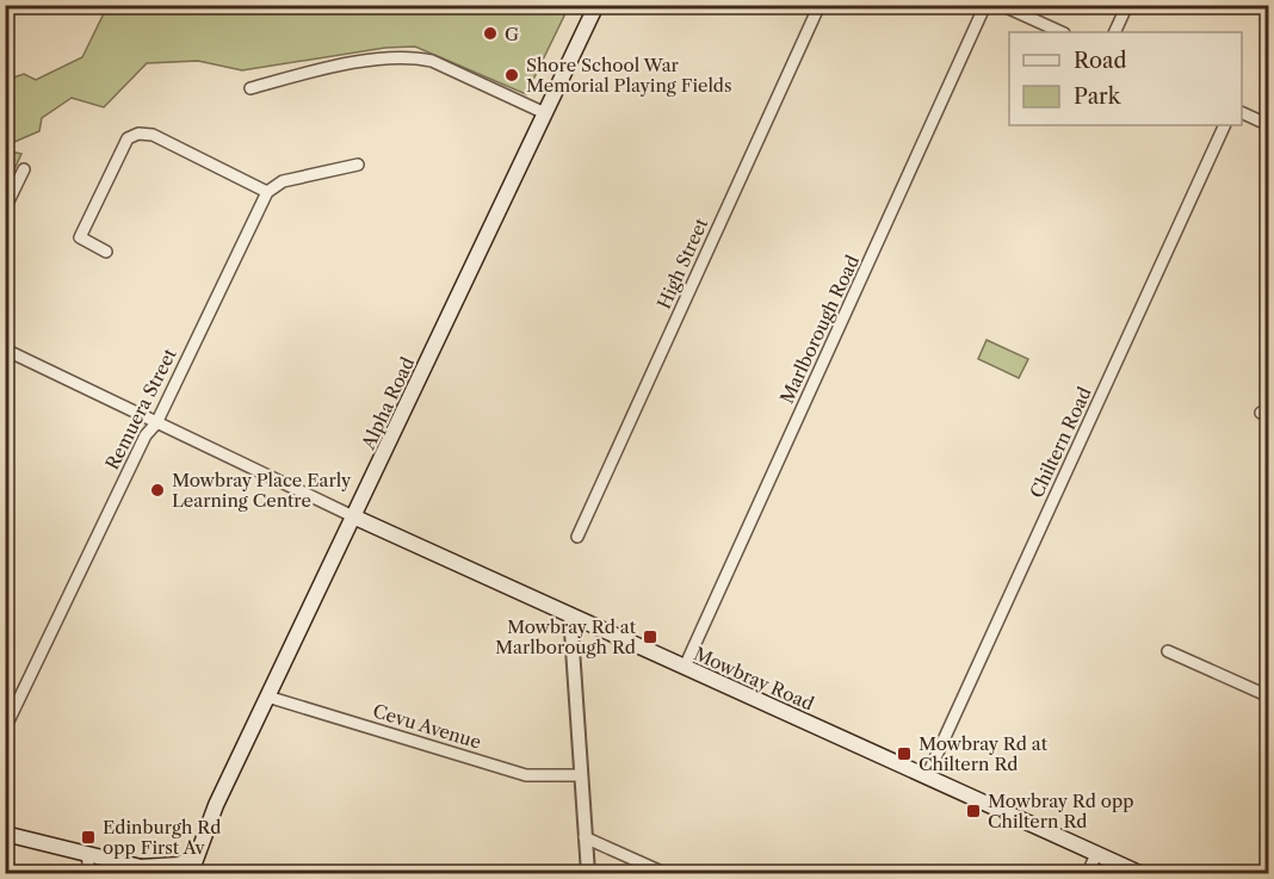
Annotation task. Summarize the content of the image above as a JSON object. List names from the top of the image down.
{
  "streets": {
    "main road": ["Alpha Road", "Mowbray Road"],
    "street": [
      "High Street",
      "Marlborough Road",
      "Remuera Street",
      "Chiltern Road",
      "Cevu Avenue"
    ]
  },
  "crossings": [
    ["Marlborough Road", "Mowbray Road"],
    ["Alpha Road", "Mowbray Road"],
    ["Alpha Road", "Cevu Avenue"],
    ["Chiltern Road", "Mowbray Road"]
  ],
  "places": {
    "other": ["G", "Shore School War Memorial Playing Fields", "Mowbray Place Early Learning Centre"],
    "transit": [
      "Mowbray Rd at Marlborough Rd",
      "Mowbray Rd at Chiltern Rd",
      "Mowbray Rd opp Chiltern Rd",
      "Edinburgh Rd opp First Av"
    ]
  },
  "legend": ["Road", "Park"]
}
